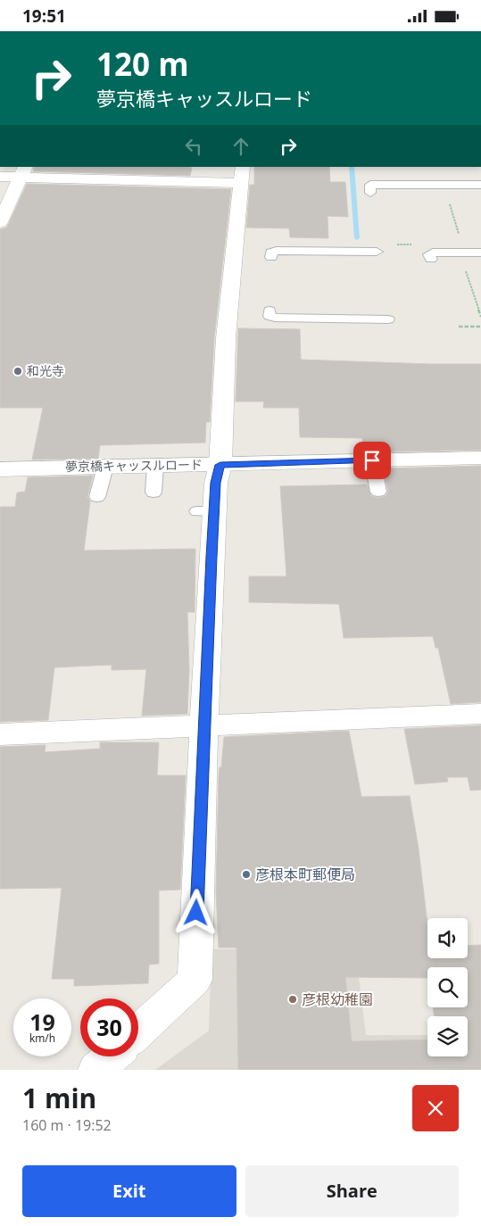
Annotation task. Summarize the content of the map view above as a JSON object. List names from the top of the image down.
{
  "streets": {
    "street": ["夢京橋キャッスルロード"]
  },
  "places": ["和光寺", "彦根本町郵便局", "彦根幼稚園"],
  "page": {
    "status": "19:51",
    "turn": ["120 m", "夢京橋キャッスルロード"],
    "speed": "19 km/h",
    "limit": "30",
    "heading": ["1 min", "160 m · 19:52"],
    "buttons": ["Exit", "Share"]
  }
}
